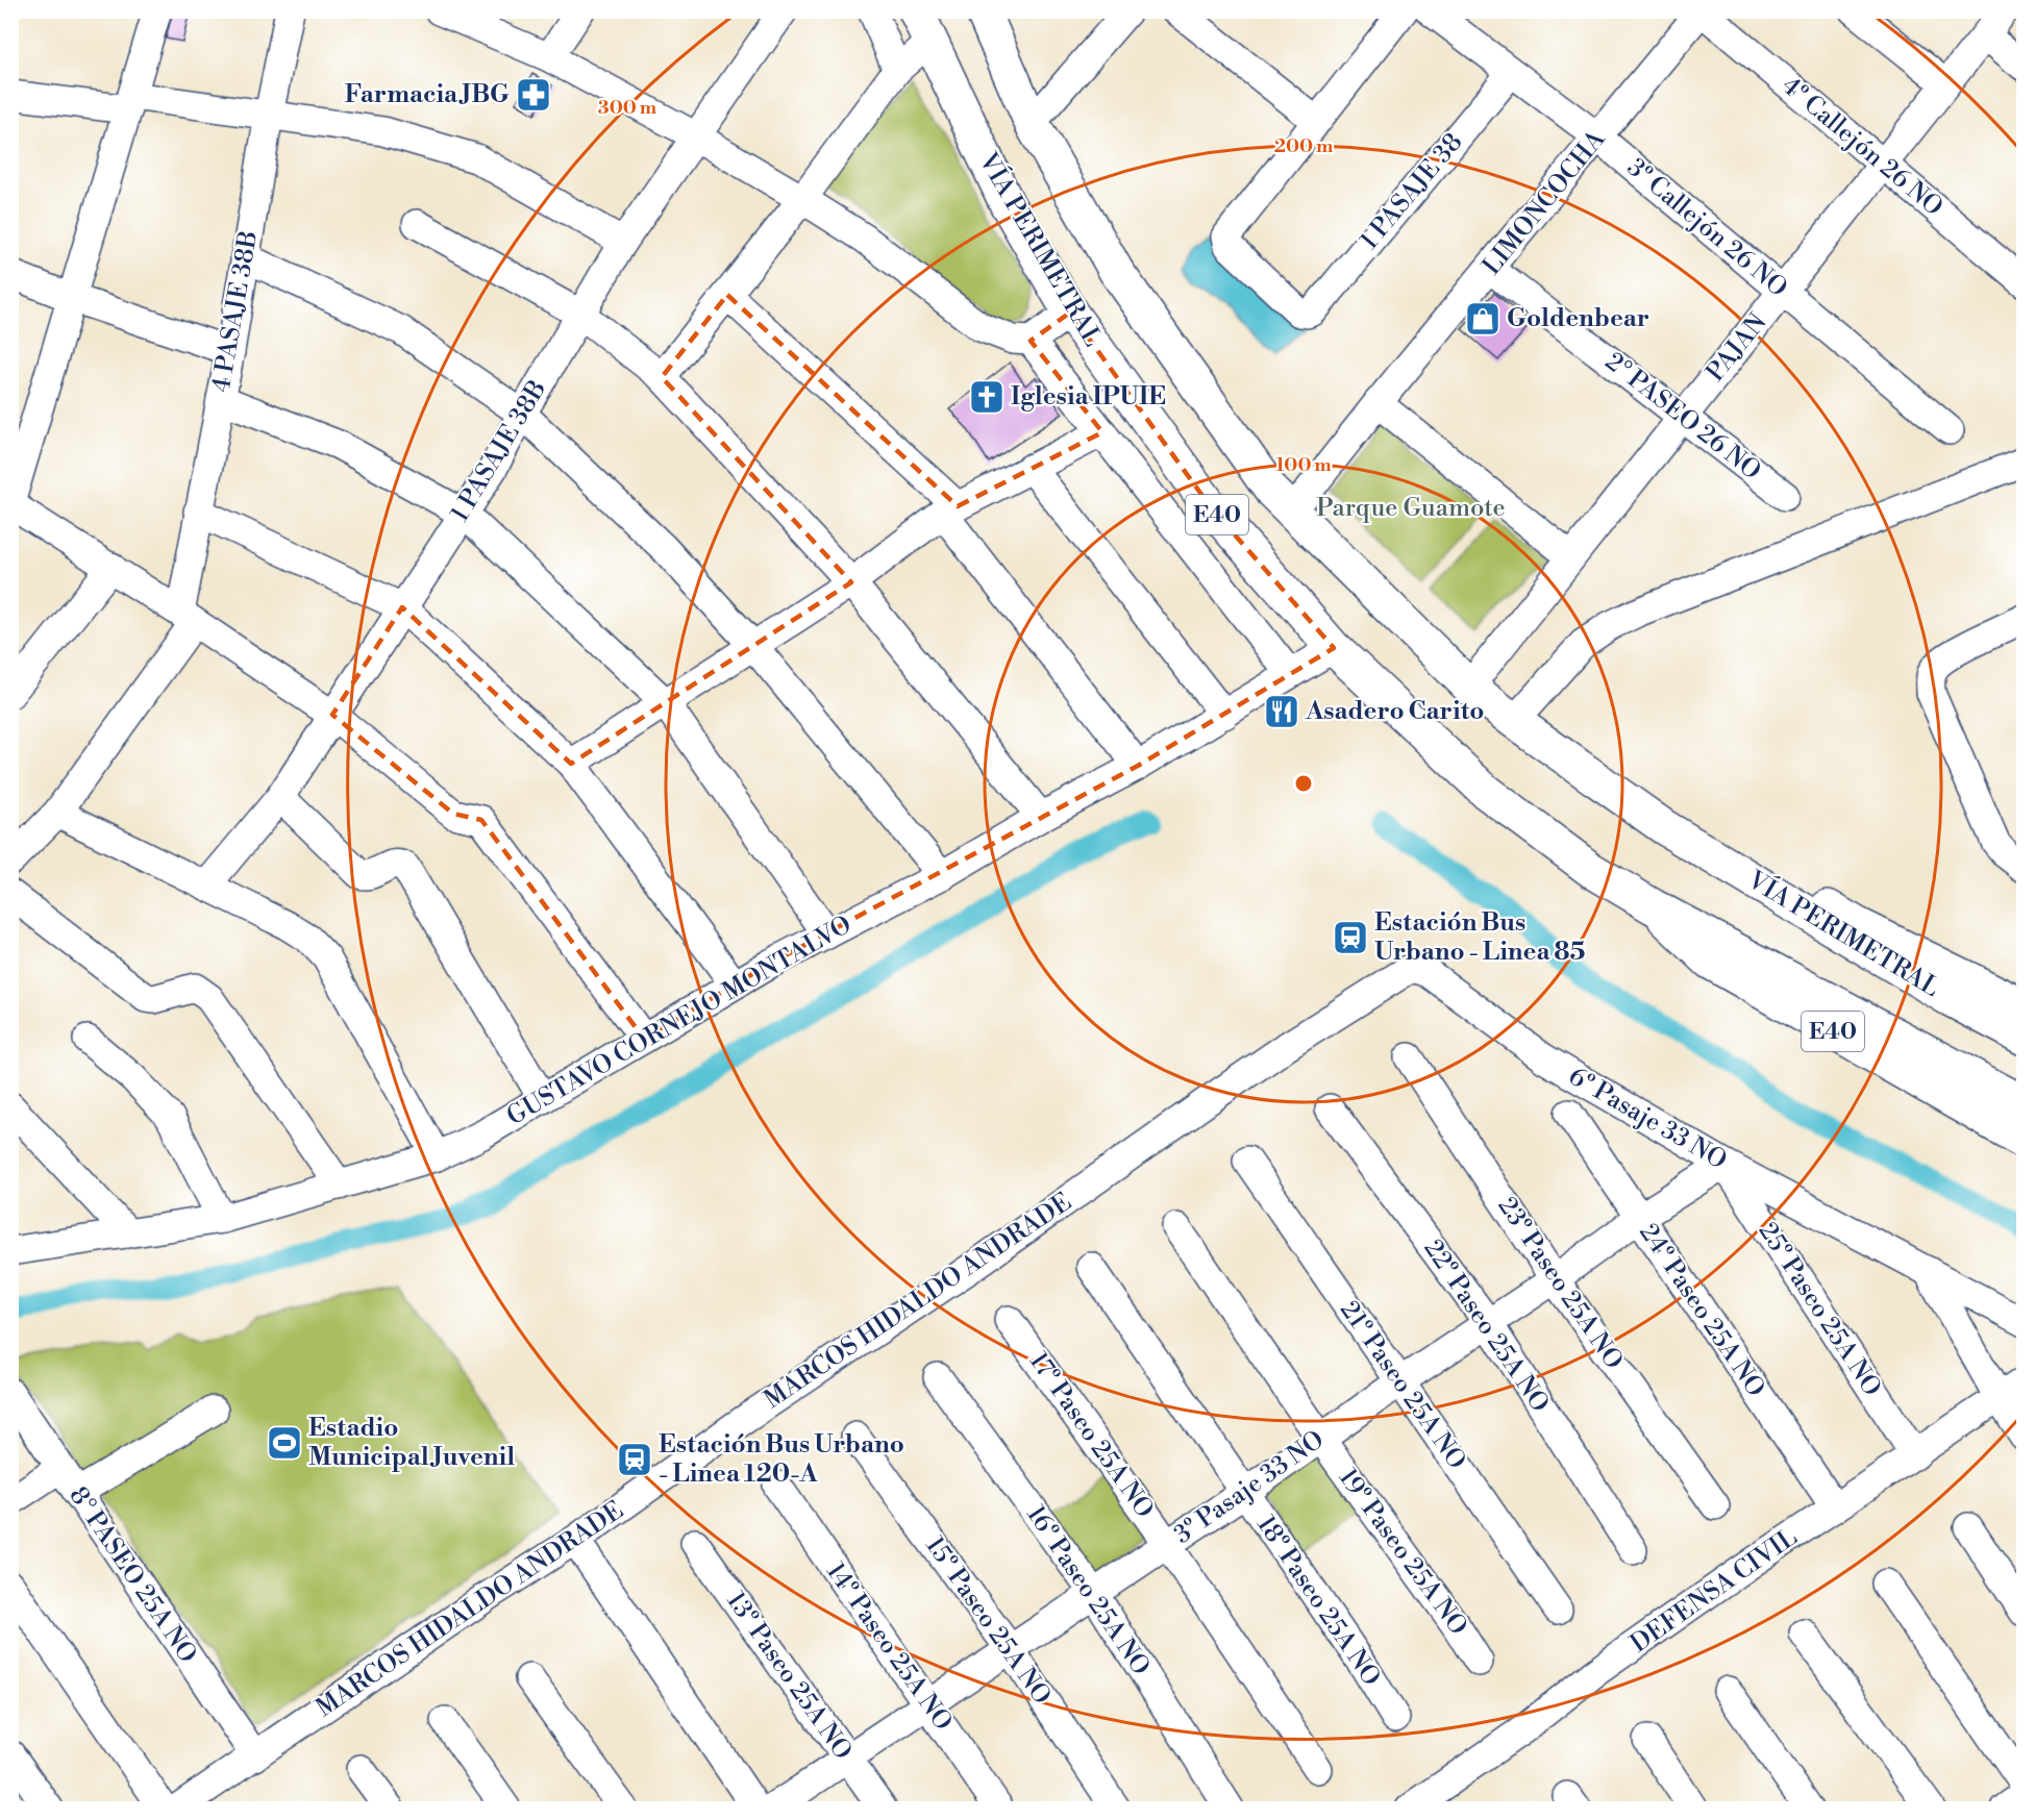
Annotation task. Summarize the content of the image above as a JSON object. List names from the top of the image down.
{
  "streets": {
    "main road": ["VÍA PERIMETRAL", "E40"],
    "street": [
      "4º Callejón 26 NO",
      "1 PASAJE 38",
      "LIMONCOCHA",
      "3º Callejón 26 NO",
      "4 PASAJE 38B",
      "PAJAN",
      "2° PASEO 26 NO",
      "1 PASAJE 38B",
      "GUSTAVO CORNEJO MONTALVO",
      "6º Pasaje 33 NO",
      "23º Paseo 25A NO",
      "MARCOS HIDALDO ANDRADE",
      "25º Paseo 25A NO",
      "24º Paseo 25A NO",
      "22º Paseo 25A NO",
      "21º Paseo 25A NO",
      "17º Paseo 25A NO",
      "3º Pasaje 33 NO",
      "19º Paseo 25A NO",
      "8° PASEO 25A NO",
      "16º Paseo 25A NO",
      "DEFENSA CIVIL",
      "18º Paseo 25A NO",
      "15º Paseo 25A NO",
      "14º Paseo 25A NO",
      "13º Paseo 25A NO"
    ]
  },
  "crossings": [
    ["4º Callejón 26 NO", "LIMONCOCHA"],
    ["4º Callejón 26 NO", "PAJAN"],
    ["1 PASAJE 38", "3º Callejón 26 NO"],
    ["LIMONCOCHA", "3º Callejón 26 NO"],
    ["LIMONCOCHA", "VÍA PERIMETRAL"],
    ["LIMONCOCHA", "2° PASEO 26 NO"],
    ["3º Callejón 26 NO", "PAJAN"],
    ["VÍA PERIMETRAL", "PAJAN"],
    ["VÍA PERIMETRAL", "GUSTAVO CORNEJO MONTALVO"],
    ["PAJAN", "2° PASEO 26 NO"],
    ["6º Pasaje 33 NO", "MARCOS HIDALDO ANDRADE"],
    ["6º Pasaje 33 NO", "25º Paseo 25A NO"],
    ["6º Pasaje 33 NO", "3º Pasaje 33 NO"],
    ["23º Paseo 25A NO", "3º Pasaje 33 NO"],
    ["MARCOS HIDALDO ANDRADE", "8° PASEO 25A NO"],
    ["25º Paseo 25A NO", "3º Pasaje 33 NO"],
    ["25º Paseo 25A NO", "DEFENSA CIVIL"],
    ["24º Paseo 25A NO", "3º Pasaje 33 NO"],
    ["24º Paseo 25A NO", "DEFENSA CIVIL"],
    ["22º Paseo 25A NO", "3º Pasaje 33 NO"],
    ["21º Paseo 25A NO", "3º Pasaje 33 NO"],
    ["17º Paseo 25A NO", "3º Pasaje 33 NO"],
    ["3º Pasaje 33 NO", "19º Paseo 25A NO"],
    ["3º Pasaje 33 NO", "16º Paseo 25A NO"],
    ["3º Pasaje 33 NO", "18º Paseo 25A NO"],
    ["3º Pasaje 33 NO", "15º Paseo 25A NO"],
    ["3º Pasaje 33 NO", "14º Paseo 25A NO"],
    ["3º Pasaje 33 NO", "13º Paseo 25A NO"]
  ],
  "parks": ["Parque Guamote"],
  "places": {
    "pharmacy": ["Farmacia JBG"],
    "shop": ["Goldenbear"],
    "church": ["Iglesia IPUIE"],
    "restaurant": ["Asadero Carito"],
    "station": ["Estación Bus Urbano - Linea 85", "Estación Bus Urbano - Linea 120-A"],
    "sports": ["Estadio Municipal Juvenil"]
  },
  "rings": ["300 m", "200 m", "100 m"]
}
